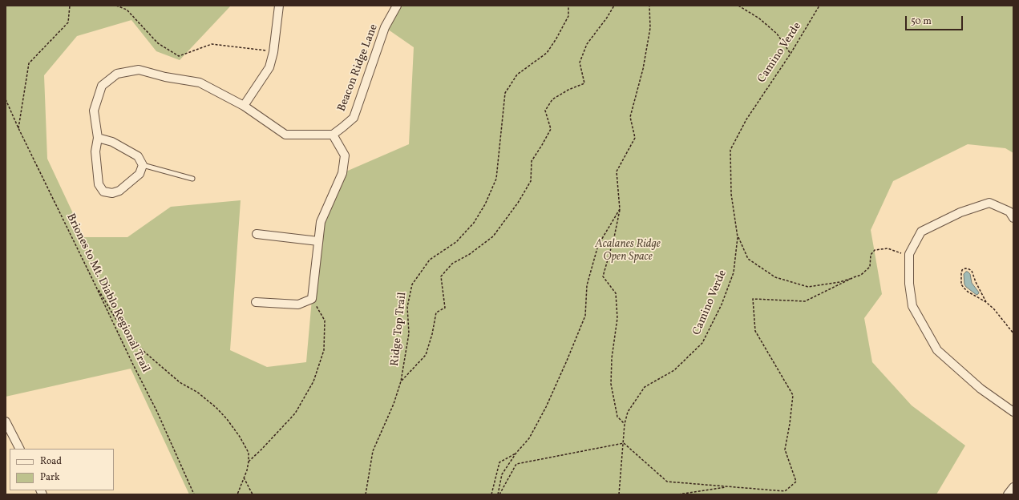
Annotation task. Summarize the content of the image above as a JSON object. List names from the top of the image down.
{
  "streets": {
    "street": ["Beacon Ridge Lane"],
    "path": ["Camino Verde", "Briones to Mt. Diablo Regional Trail", "Ridge Top Trail"]
  },
  "parks": ["Acalanes Ridge Open Space"],
  "legend": ["Road", "Park"],
  "scale_bar": "50 m"
}
